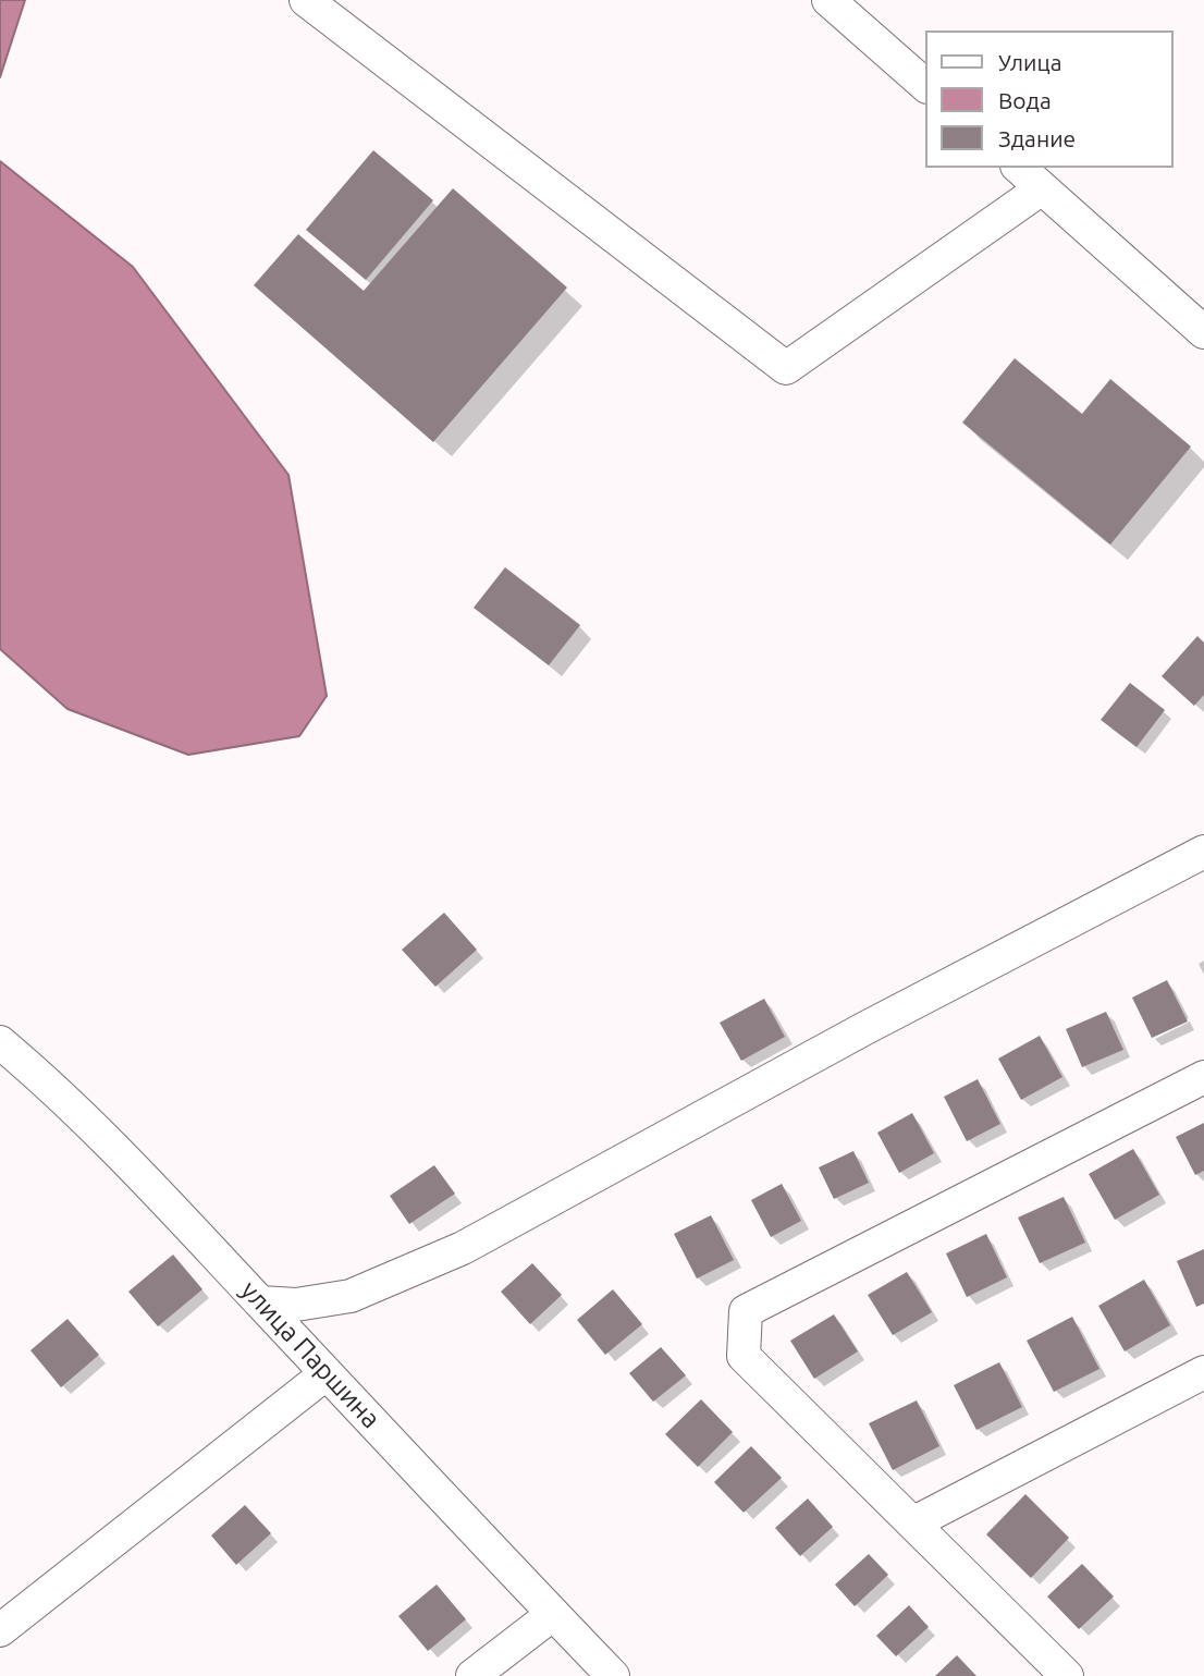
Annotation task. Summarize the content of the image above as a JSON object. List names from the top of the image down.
{
  "streets": {
    "street": ["улица Паршина"]
  },
  "legend": ["Улица", "Вода", "Здание"]
}
